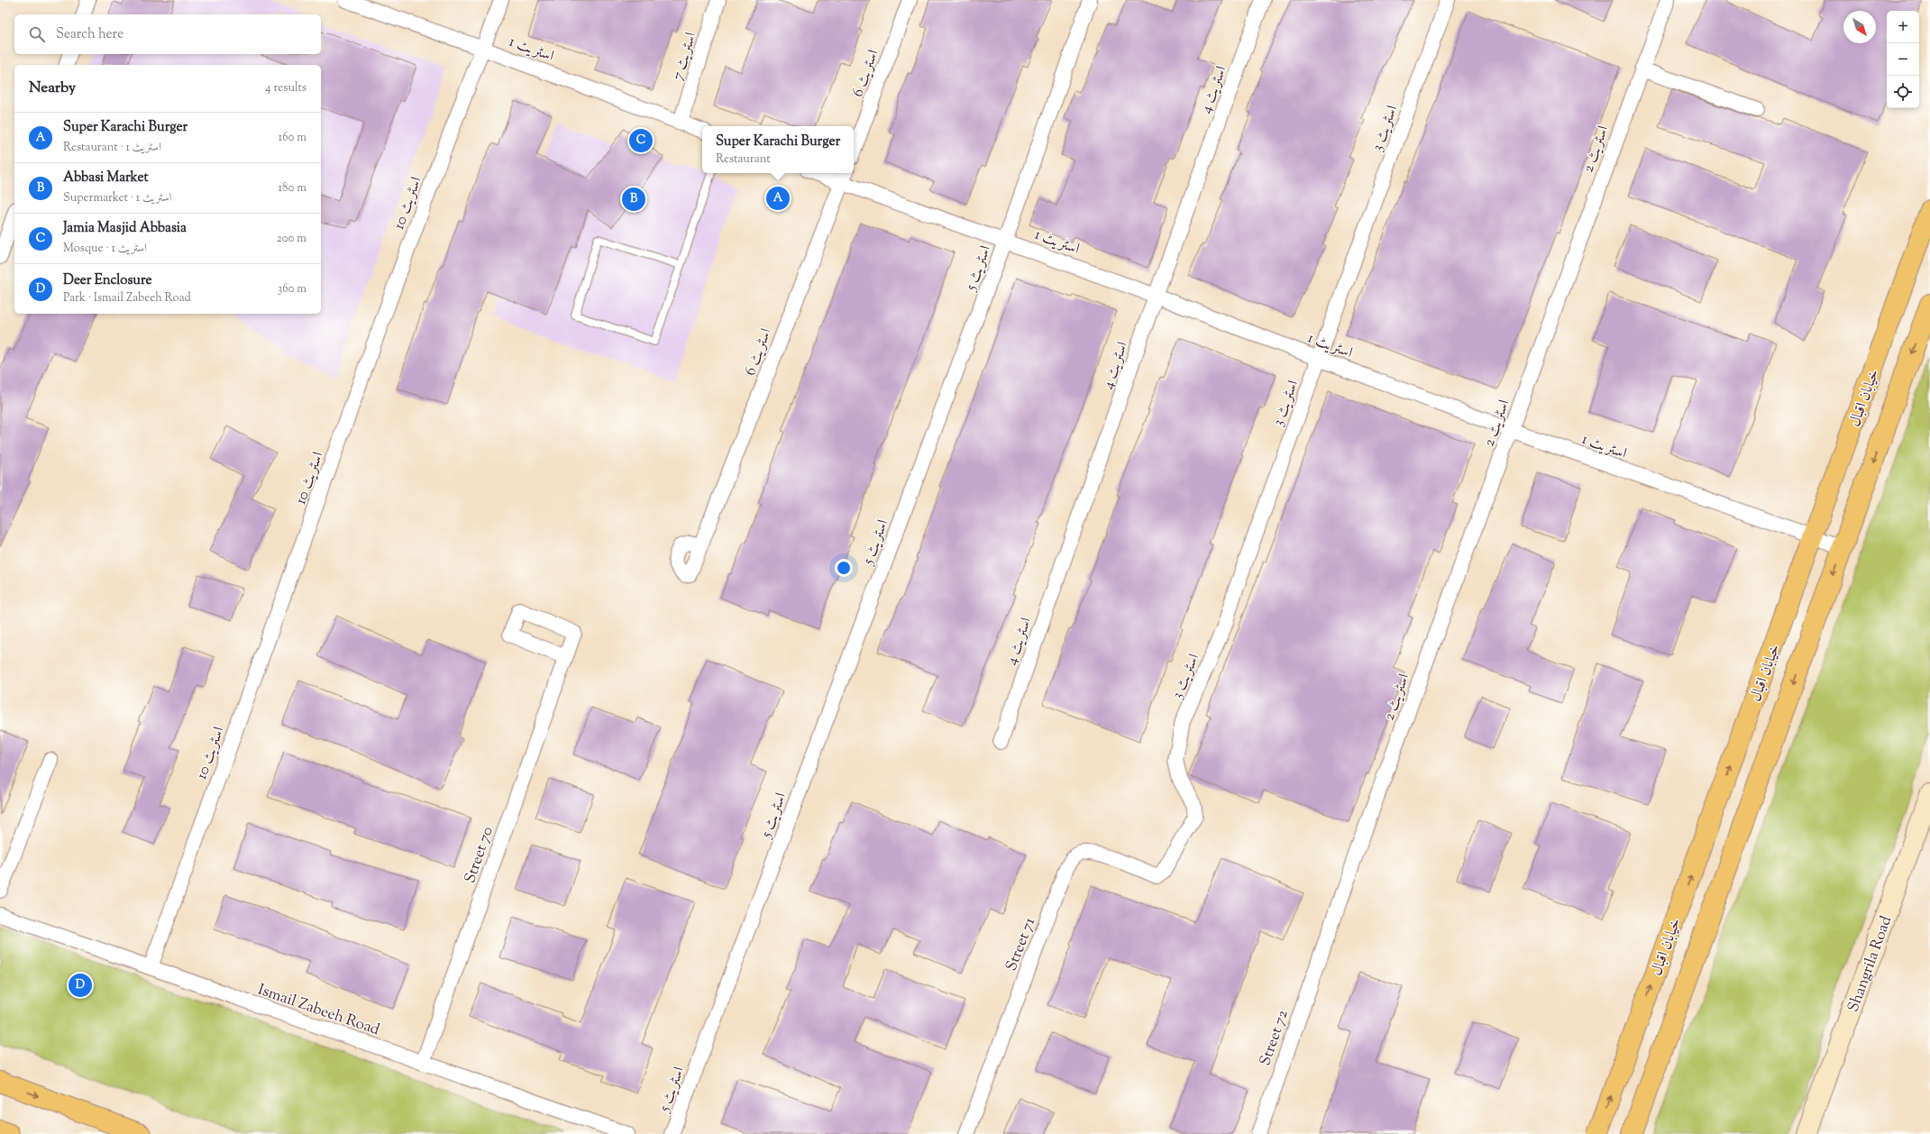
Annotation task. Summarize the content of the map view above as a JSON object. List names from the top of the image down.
{
  "streets": {
    "main road": ["خیابان اقبال"],
    "street": [
      "اسٹریٹ 1",
      "اسٹریٹ 7",
      "اسٹریٹ 6",
      "اسٹریٹ 4",
      "اسٹریٹ 3",
      "اسٹریٹ 2",
      "اسٹریٹ 10",
      "اسٹریٹ 5",
      "Street 70",
      "Street 71",
      "Shangrila Road",
      "Ismail Zabeeh Road",
      "Street 72"
    ]
  },
  "crossings": [
    ["اسٹریٹ 1", "اسٹریٹ 7"],
    ["اسٹریٹ 1", "اسٹریٹ 6"],
    ["اسٹریٹ 1", "اسٹریٹ 4"],
    ["اسٹریٹ 1", "اسٹریٹ 3"],
    ["اسٹریٹ 1", "اسٹریٹ 2"],
    ["اسٹریٹ 1", "اسٹریٹ 10"],
    ["اسٹریٹ 1", "اسٹریٹ 5"],
    ["اسٹریٹ 1", "خیابان اقبال"],
    ["اسٹریٹ 3", "Street 71"],
    ["اسٹریٹ 2", "Street 72"],
    ["اسٹریٹ 10", "Ismail Zabeeh Road"],
    ["Street 70", "Ismail Zabeeh Road"]
  ],
  "north": "bottom right",
  "page": {
    "map_buttons": ["+", "−"],
    "search": "Search here",
    "heading": ["Nearby", "4 results"],
    "list": [
      {
        "mark": "A",
        "name": "Super Karachi Burger",
        "note": "Restaurant · اسٹریٹ 1",
        "value": "160 m"
      },
      {
        "mark": "B",
        "name": "Abbasi Market",
        "note": "Supermarket · اسٹریٹ 1",
        "value": "180 m"
      },
      {
        "mark": "C",
        "name": "Jamia Masjid Abbasia",
        "note": "Mosque · اسٹریٹ 1",
        "value": "200 m"
      },
      {
        "mark": "D",
        "name": "Deer Enclosure",
        "note": "Park · Ismail Zabeeh Road",
        "value": "360 m"
      }
    ],
    "popup": ["Super Karachi Burger", "Restaurant"],
    "pins": [
      "C",
      "A",
      "B",
      "D"
    ]
  }
}
